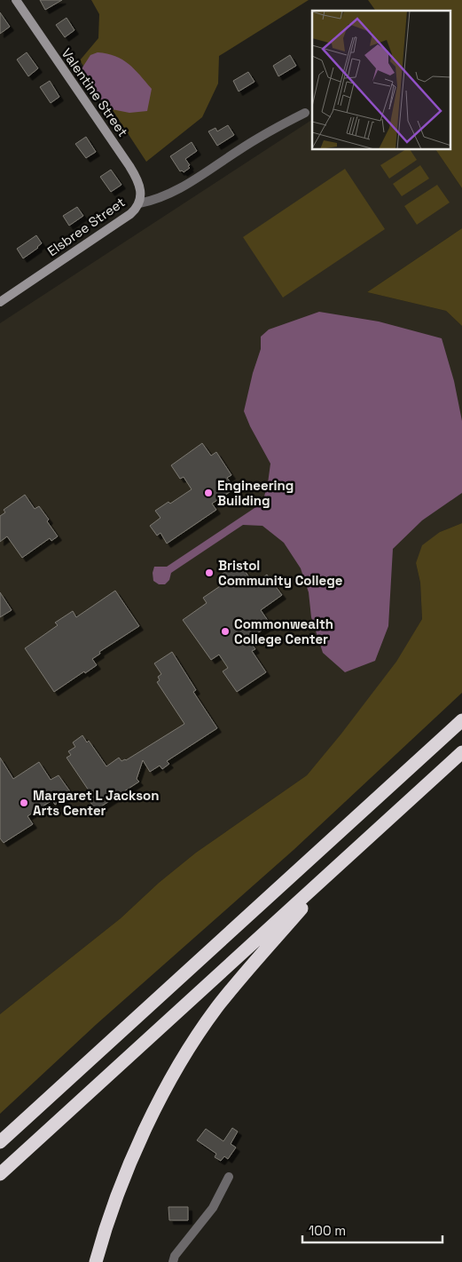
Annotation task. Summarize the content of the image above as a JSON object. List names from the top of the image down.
{
  "streets": {
    "street": ["Valentine Street", "Elsbree Street"]
  },
  "crossings": [
    ["Valentine Street", "Elsbree Street"]
  ],
  "places": [
    "Engineering Building",
    "Bristol Community College",
    "Commonwealth College Center",
    "Margaret L Jackson Arts Center"
  ],
  "scale_bar": "100 m"
}
